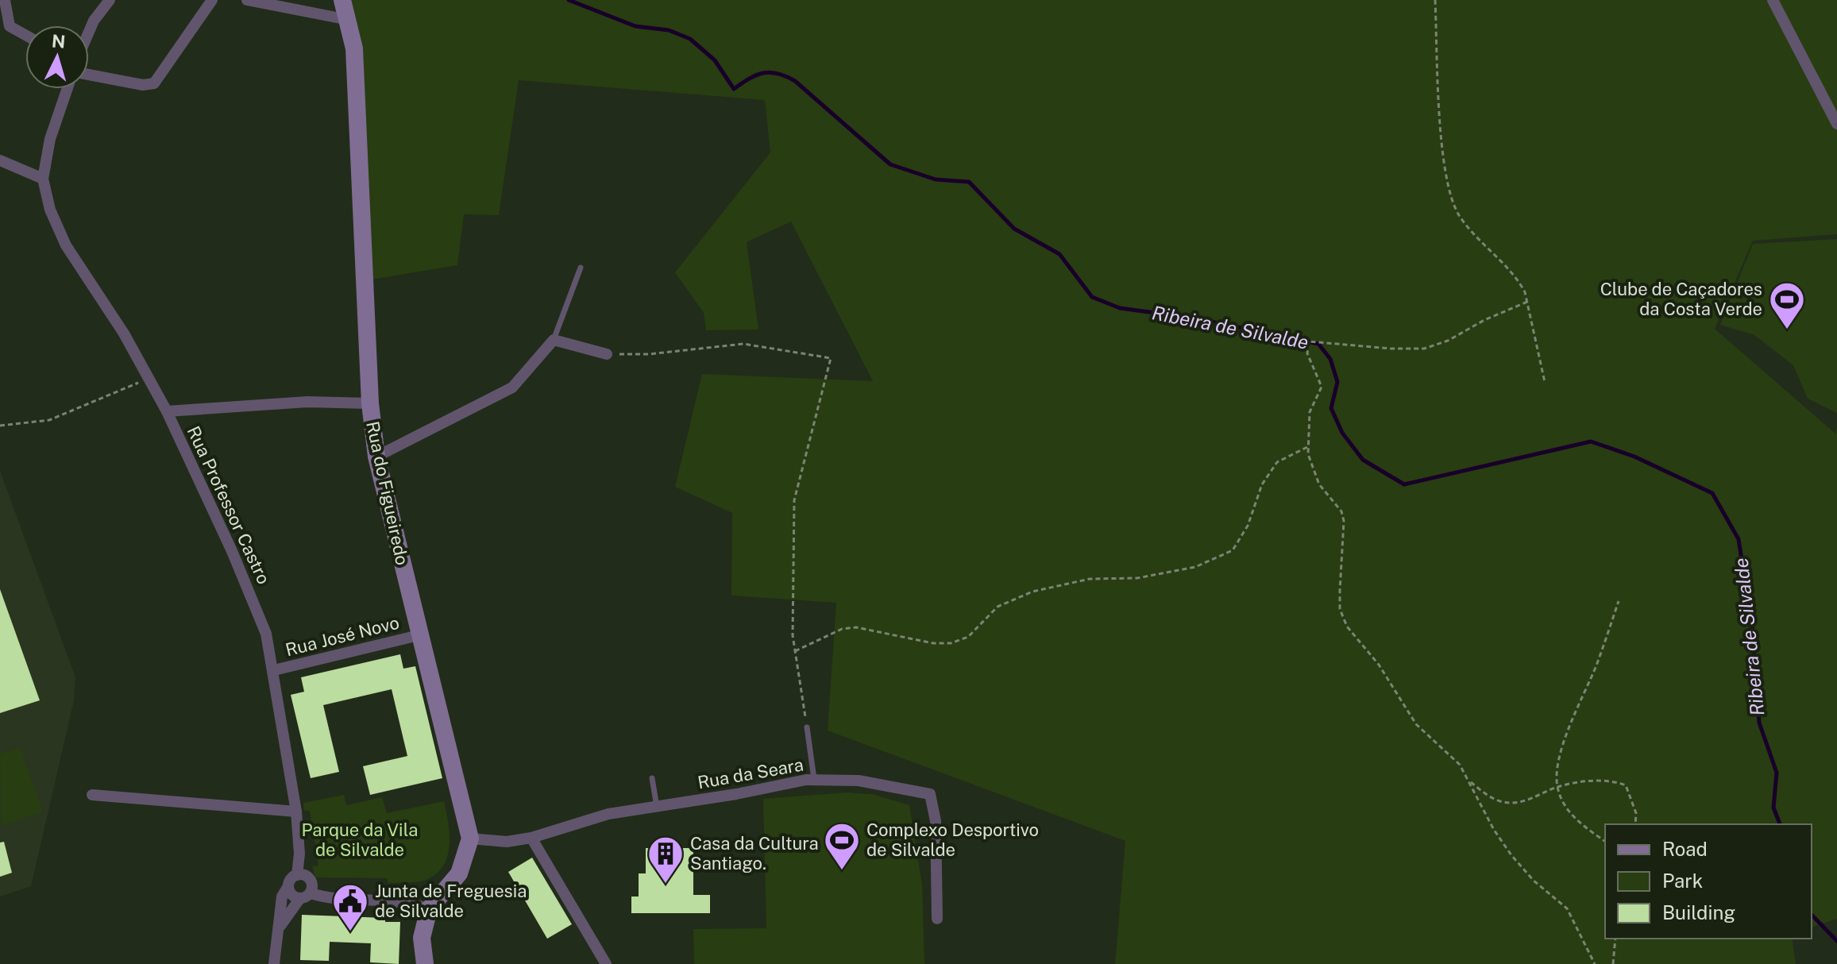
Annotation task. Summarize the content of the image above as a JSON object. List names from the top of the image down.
{
  "streets": {
    "main road": ["Rua do Figueiredo"],
    "street": ["Rua Professor Castro", "Rua José Novo", "Rua da Seara"]
  },
  "crossings": [
    ["Rua do Figueiredo", "Rua José Novo"],
    ["Rua do Figueiredo", "Rua da Seara"],
    ["Rua Professor Castro", "Rua José Novo"]
  ],
  "water": ["Ribeira de Silvalde"],
  "parks": ["Parque da Vila de Silvalde"],
  "places": {
    "sports": ["Clube de Caçadores da Costa Verde", "Complexo Desportivo de Silvalde"],
    "building": ["Casa da Cultura Santiago."],
    "public building": ["Junta de Freguesia de Silvalde"]
  },
  "legend": ["Road", "Park", "Building"],
  "north": "top"
}
